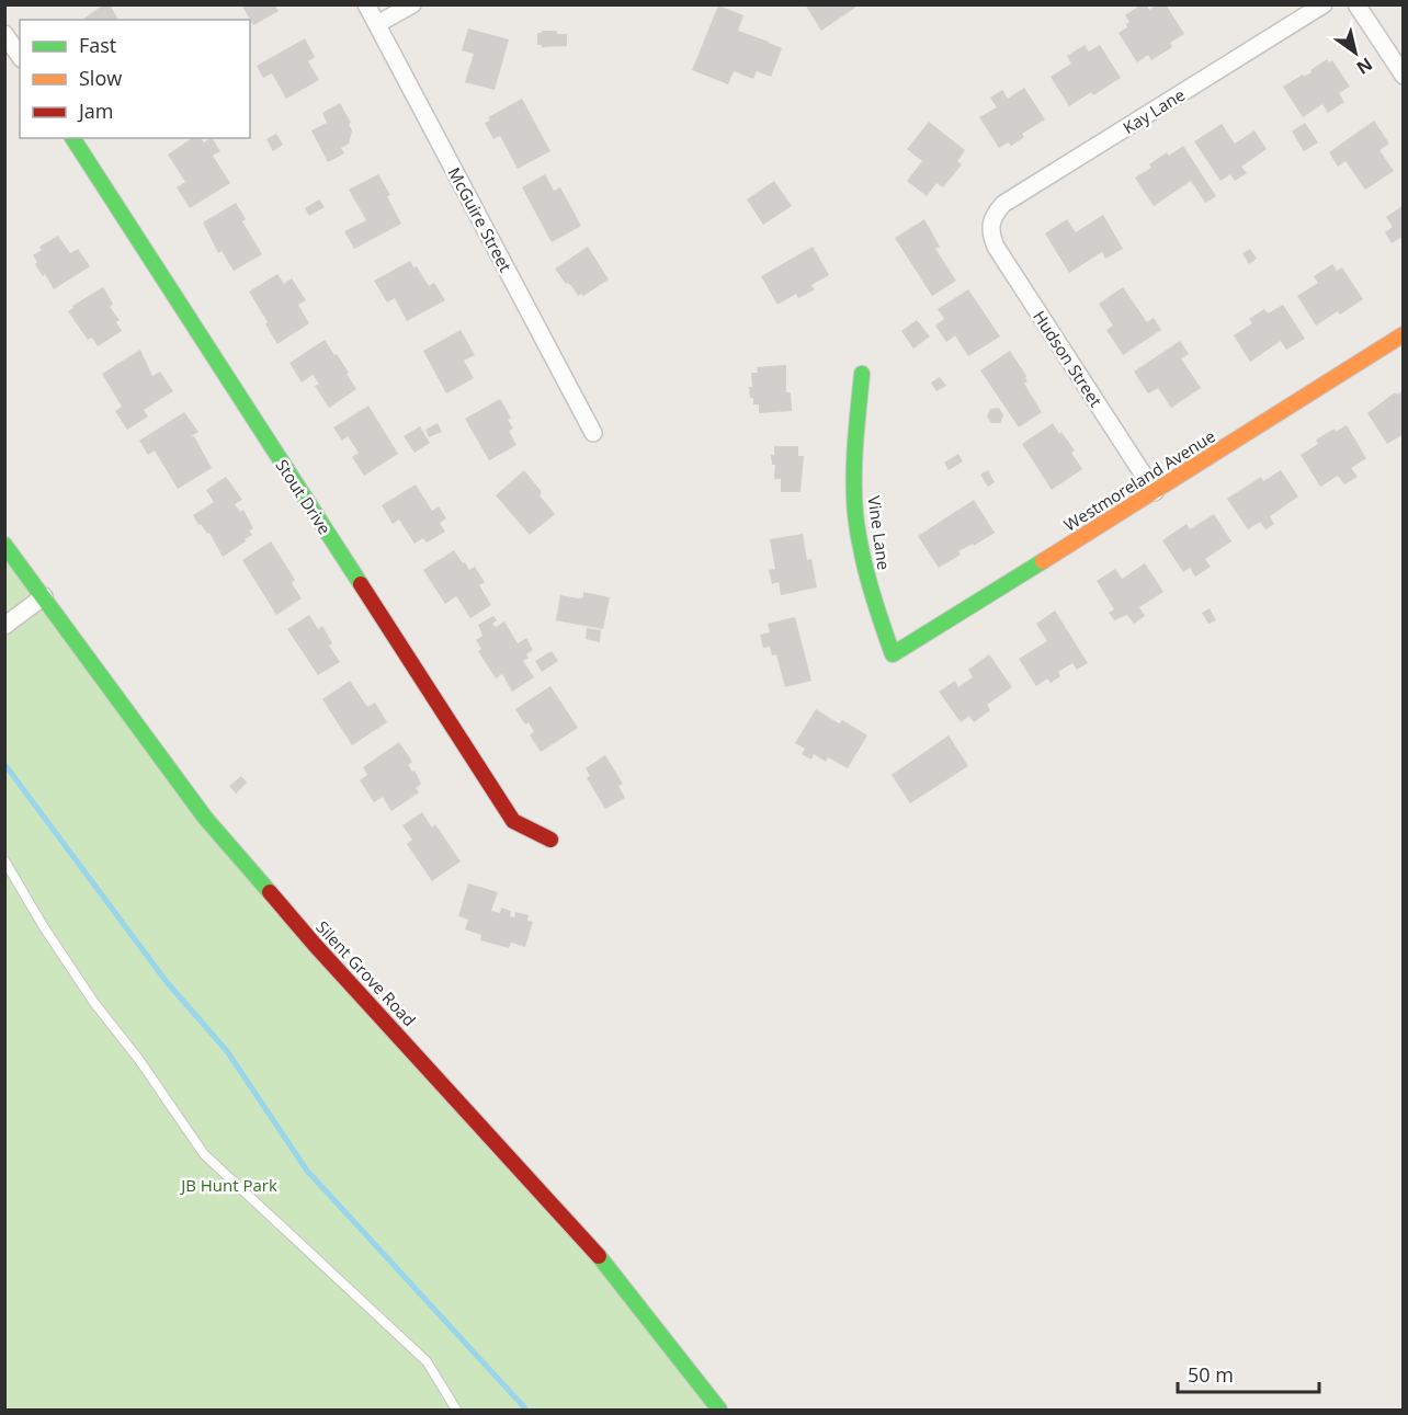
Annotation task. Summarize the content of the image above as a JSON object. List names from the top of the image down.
{
  "streets": {
    "street": [
      "Kay Lane",
      "McGuire Street",
      "Hudson Street",
      "Westmoreland Avenue",
      "Stout Drive",
      "Vine Lane",
      "Silent Grove Road"
    ]
  },
  "crossings": [
    ["Kay Lane", "Hudson Street"],
    ["Hudson Street", "Westmoreland Avenue"],
    ["Westmoreland Avenue", "Vine Lane"]
  ],
  "parks": ["JB Hunt Park"],
  "legend": ["Fast", "Slow", "Jam"],
  "scale_bar": "50 m",
  "north": "bottom right"
}
